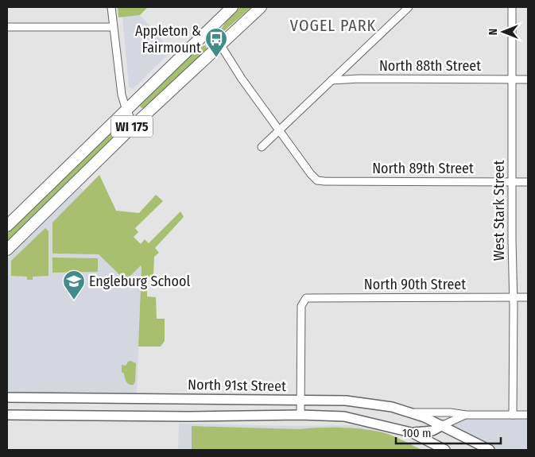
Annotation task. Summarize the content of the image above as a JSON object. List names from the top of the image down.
{
  "streets": {
    "main road": ["WI 175", "North 91st Street"],
    "street": [
      "North 88th Street",
      "North 89th Street",
      "West Stark Street",
      "North 90th Street"
    ]
  },
  "crossings": [
    ["North 88th Street", "West Stark Street"],
    ["North 89th Street", "West Stark Street"],
    ["West Stark Street", "North 90th Street"],
    ["West Stark Street", "North 91st Street"],
    ["North 90th Street", "North 91st Street"]
  ],
  "districts": ["VOGEL PARK"],
  "places": {
    "bus stop": ["Appleton & Fairmount"],
    "school or university": ["Engleburg School"]
  },
  "scale_bar": "100 m",
  "north": "left"
}
